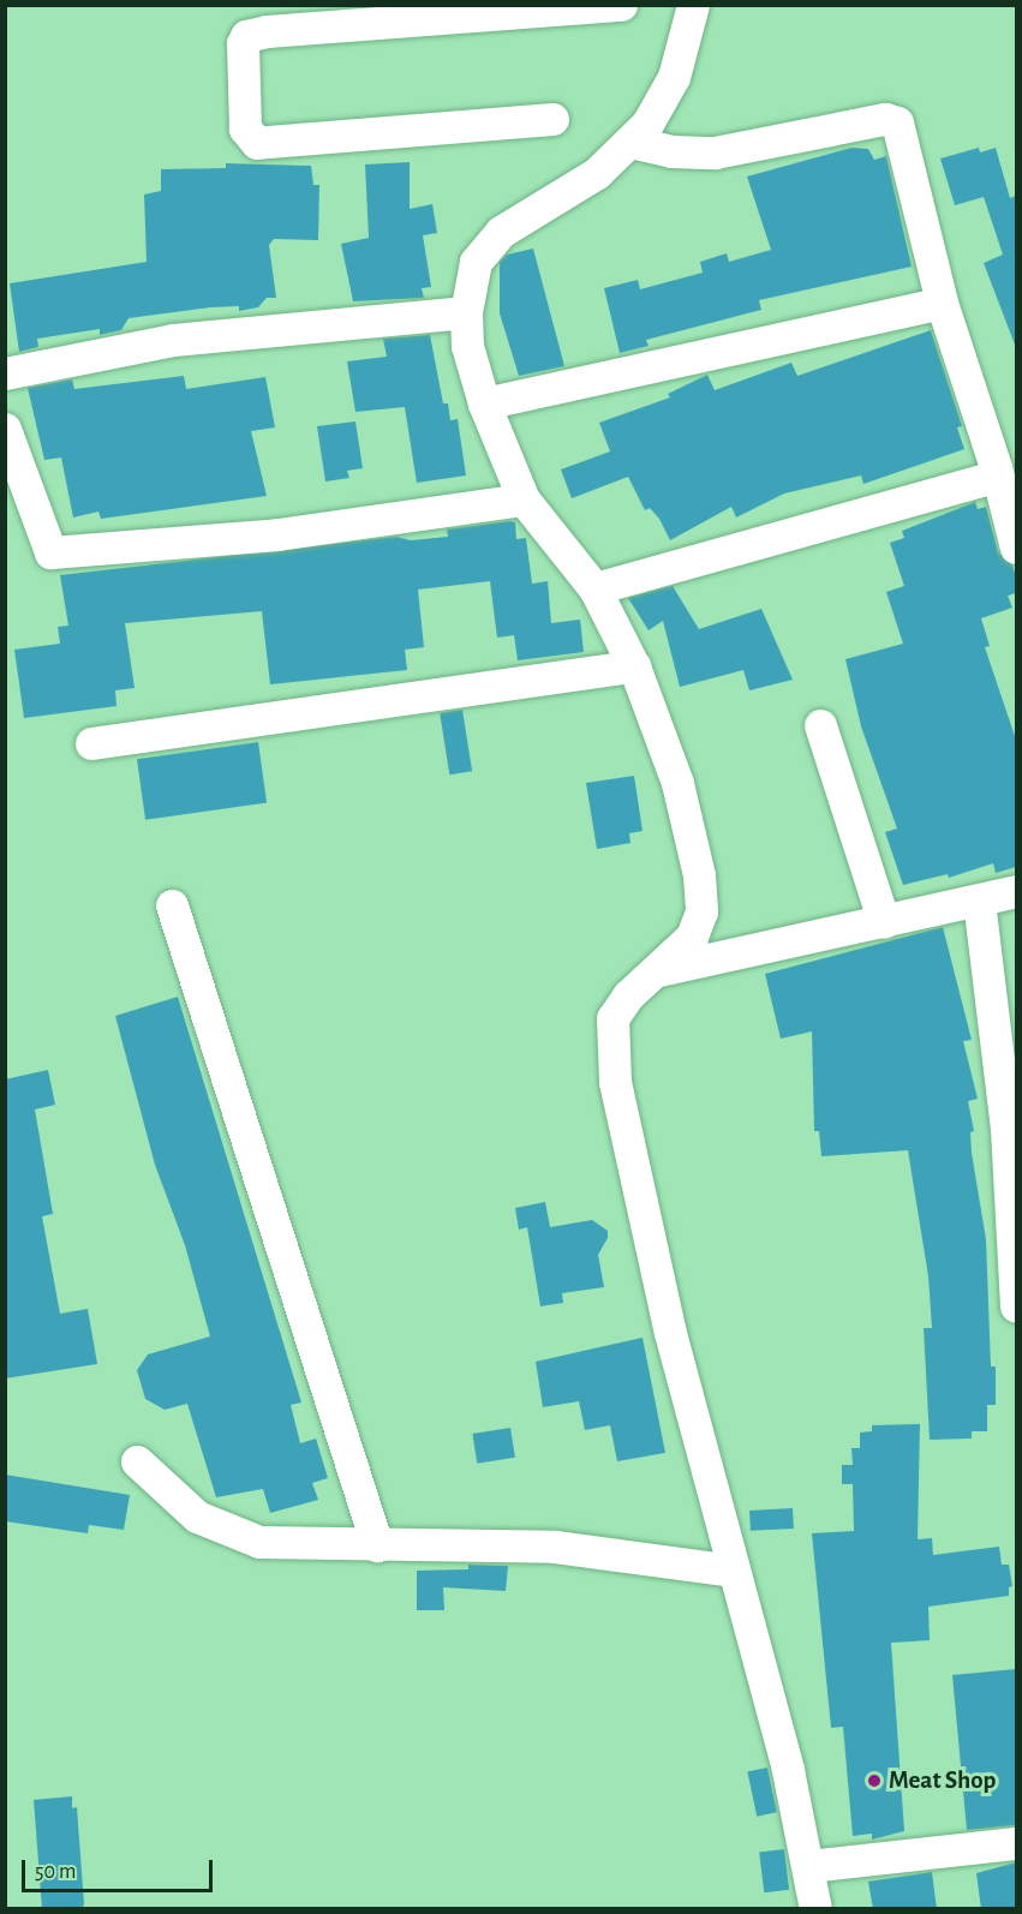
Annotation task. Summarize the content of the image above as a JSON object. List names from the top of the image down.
{
  "places": ["Meat Shop"],
  "scale_bar": "50 m"
}
